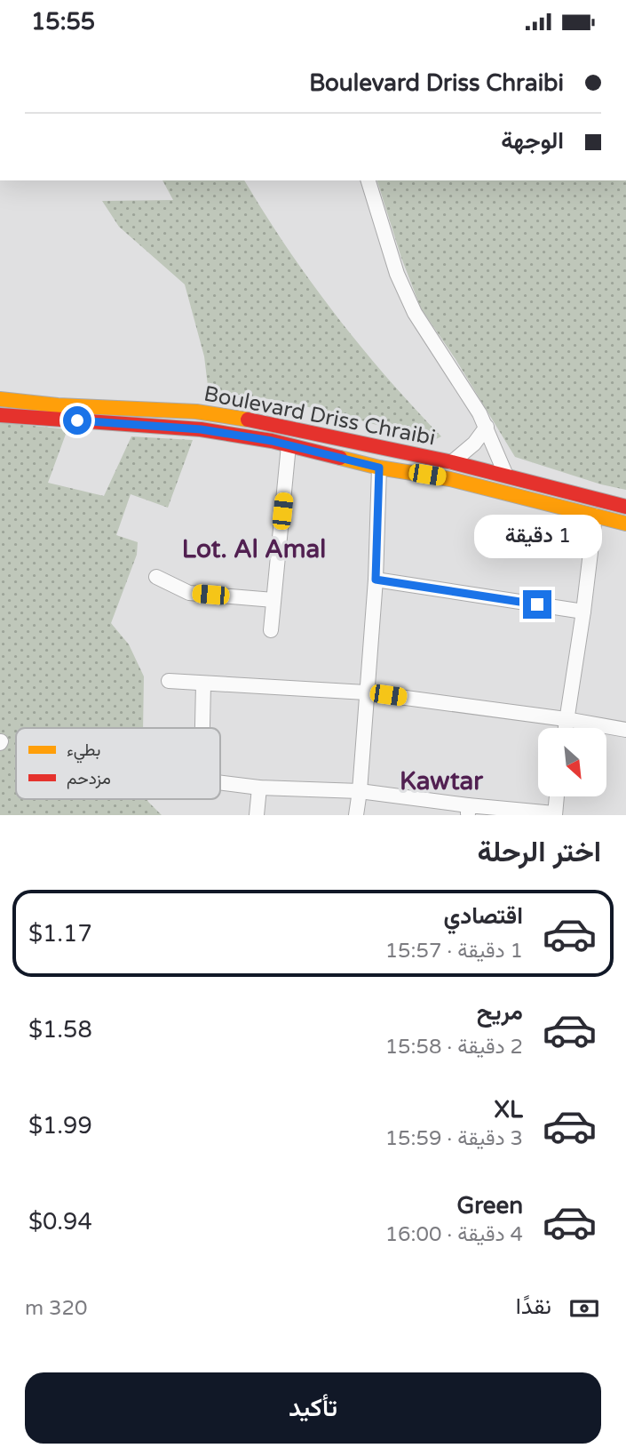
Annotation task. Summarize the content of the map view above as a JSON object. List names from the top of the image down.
{
  "streets": {
    "main road": ["Boulevard Driss Chraibi"]
  },
  "districts": ["Lot. Al Amal", "Kawtar"],
  "legend": ["بطيء", "مزدحم"],
  "north": "bottom right",
  "page": {
    "status": "15:55",
    "banner": ["Boulevard Driss Chraibi", "الوجهة"],
    "bubble": "1 دقيقة",
    "heading": "اختر الرحلة",
    "list": [
      {
        "name": "اقتصادي",
        "note": "1 دقيقة · 15:57",
        "value": "$1.17"
      },
      {
        "name": "مريح",
        "note": "2 دقيقة · 15:58",
        "value": "$1.58"
      },
      {
        "name": "XL",
        "note": "3 دقيقة · 15:59",
        "value": "$1.99"
      },
      {
        "name": "Green",
        "note": "4 دقيقة · 16:00",
        "value": "$0.94"
      }
    ],
    "pay": ["نقدًا", "320 m"],
    "buttons": "تأكيد"
  }
}
